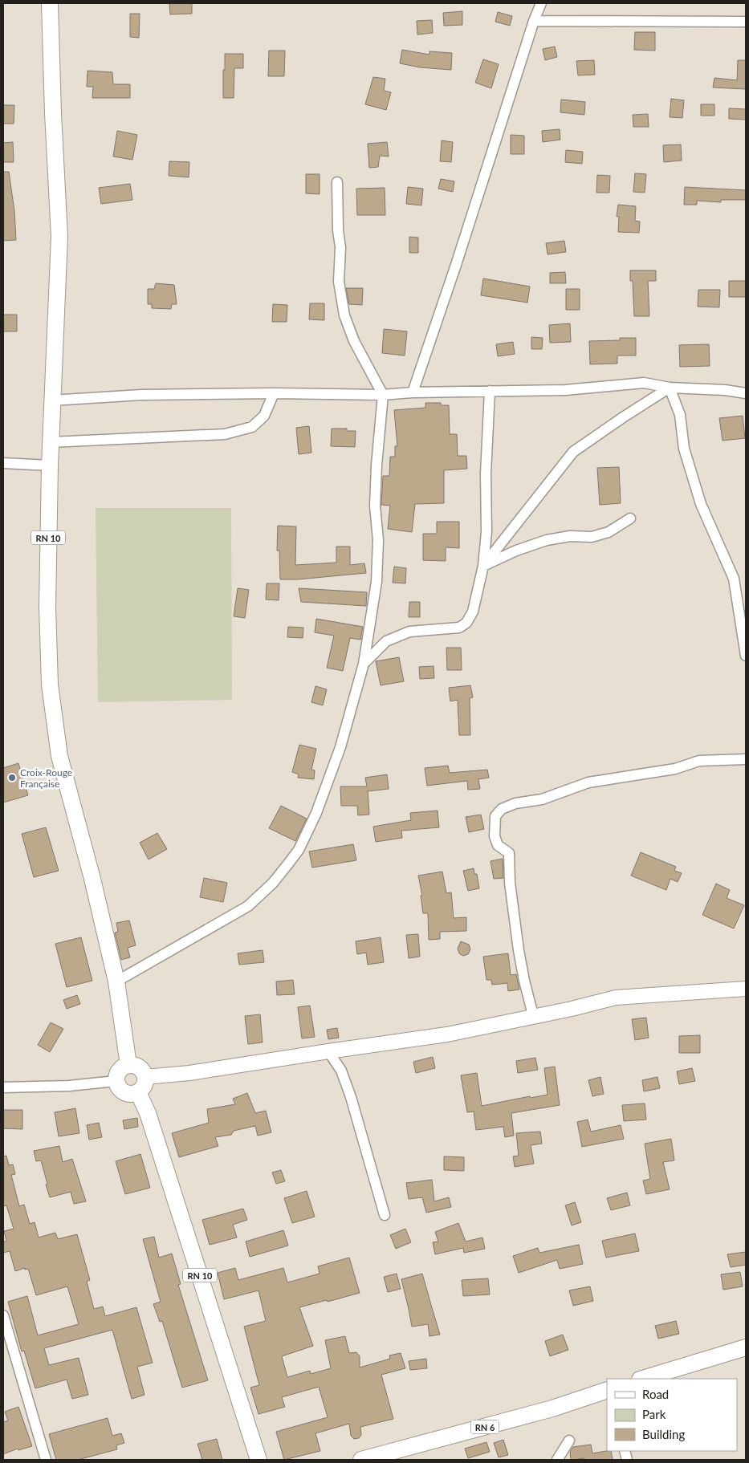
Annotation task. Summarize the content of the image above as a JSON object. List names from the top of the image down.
{
  "streets": {
    "main road": ["RN 10", "RN 6"]
  },
  "places": ["Croix-Rouge Française"],
  "legend": ["Road", "Park", "Building"]
}
